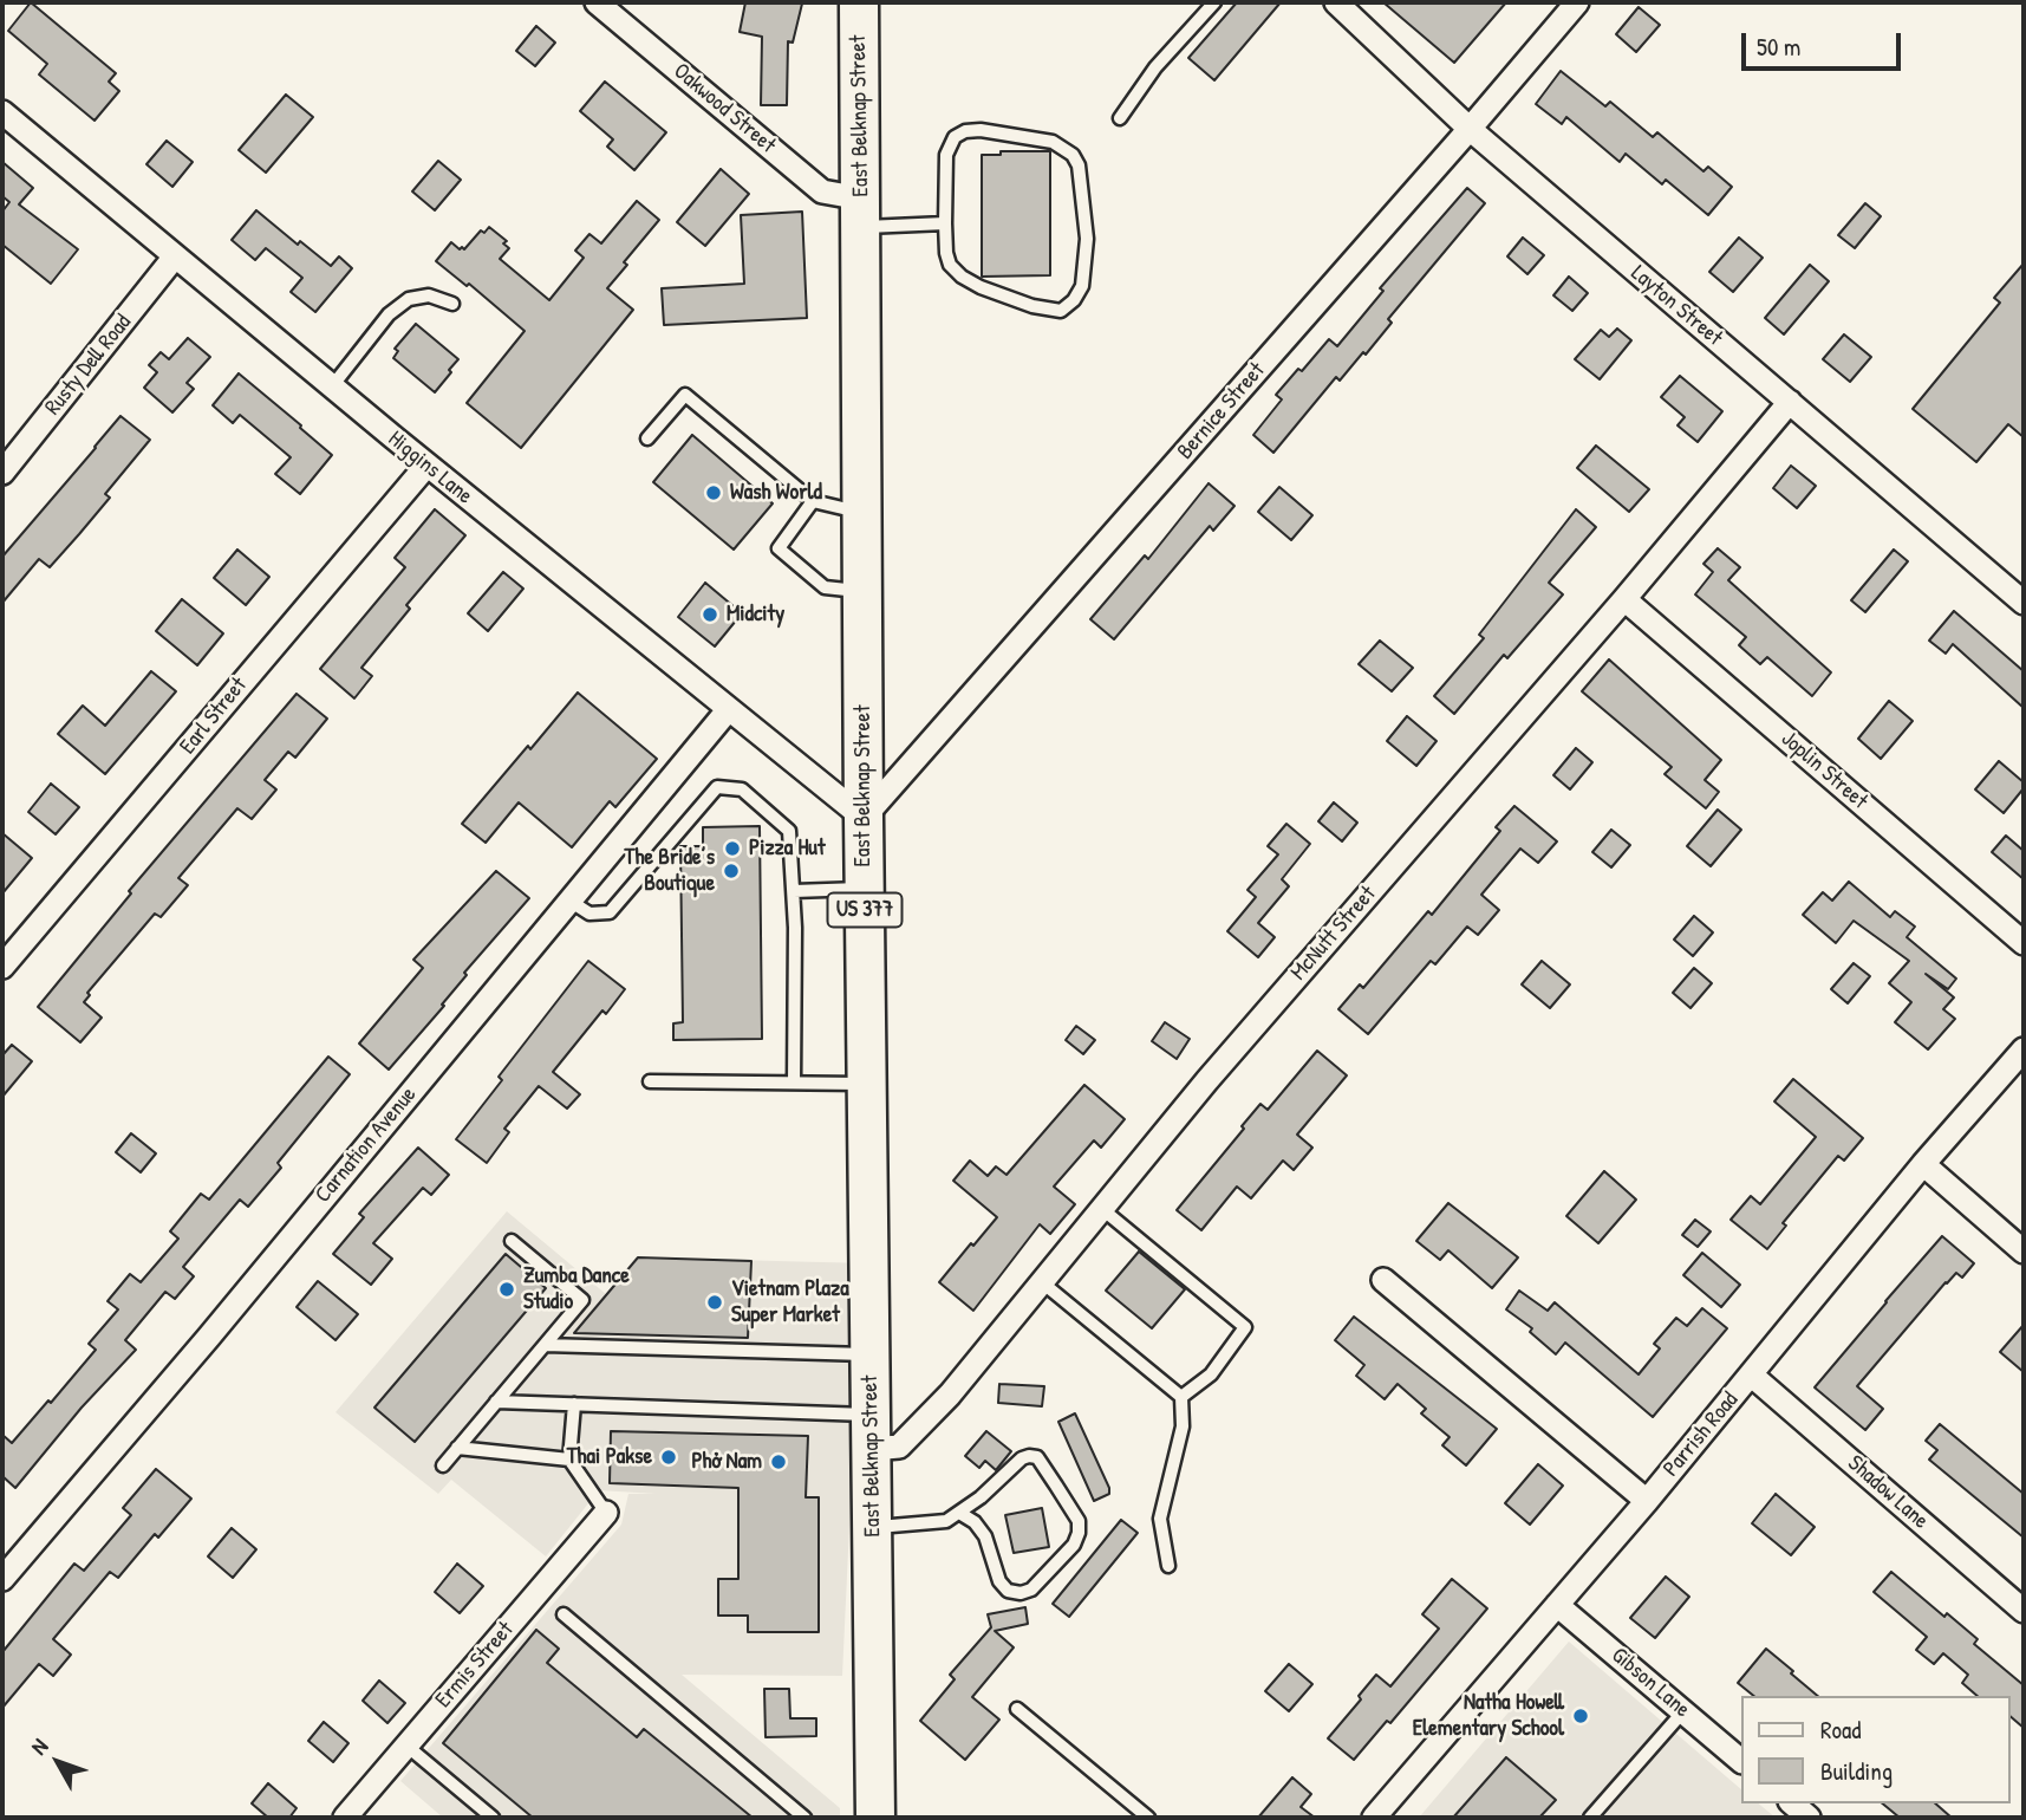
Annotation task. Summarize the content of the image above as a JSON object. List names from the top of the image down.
{
  "streets": {
    "main road": ["East Belknap Street", "US 377"],
    "street": [
      "Oakwood Street",
      "Layton Street",
      "Rusty Dell Road",
      "Bernice Street",
      "Higgins Lane",
      "Earl Street",
      "Joplin Street",
      "McNutt Street",
      "Carnation Avenue",
      "Parrish Road",
      "Shadow Lane",
      "Ermis Street",
      "Gibson Lane"
    ]
  },
  "crossings": [
    ["Oakwood Street", "East Belknap Street"],
    ["East Belknap Street", "Bernice Street"],
    ["East Belknap Street", "Higgins Lane"],
    ["East Belknap Street", "McNutt Street"],
    ["Layton Street", "Bernice Street"],
    ["Layton Street", "McNutt Street"],
    ["Rusty Dell Road", "Higgins Lane"],
    ["Bernice Street", "Higgins Lane"],
    ["Higgins Lane", "Earl Street"],
    ["Higgins Lane", "Carnation Avenue"],
    ["Joplin Street", "McNutt Street"],
    ["Parrish Road", "Shadow Lane"],
    ["Parrish Road", "Gibson Lane"]
  ],
  "places": [
    "Wash World",
    "Midcity",
    "Pizza Hut",
    "The Bride’s Boutique",
    "Zumba Dance Studio",
    "Vietnam Plaza Super Market",
    "Thai Pakse",
    "Phở Nam",
    "Natha Howell Elementary School"
  ],
  "legend": ["Road", "Building"],
  "scale_bar": "50 m",
  "north": "top left"
}
